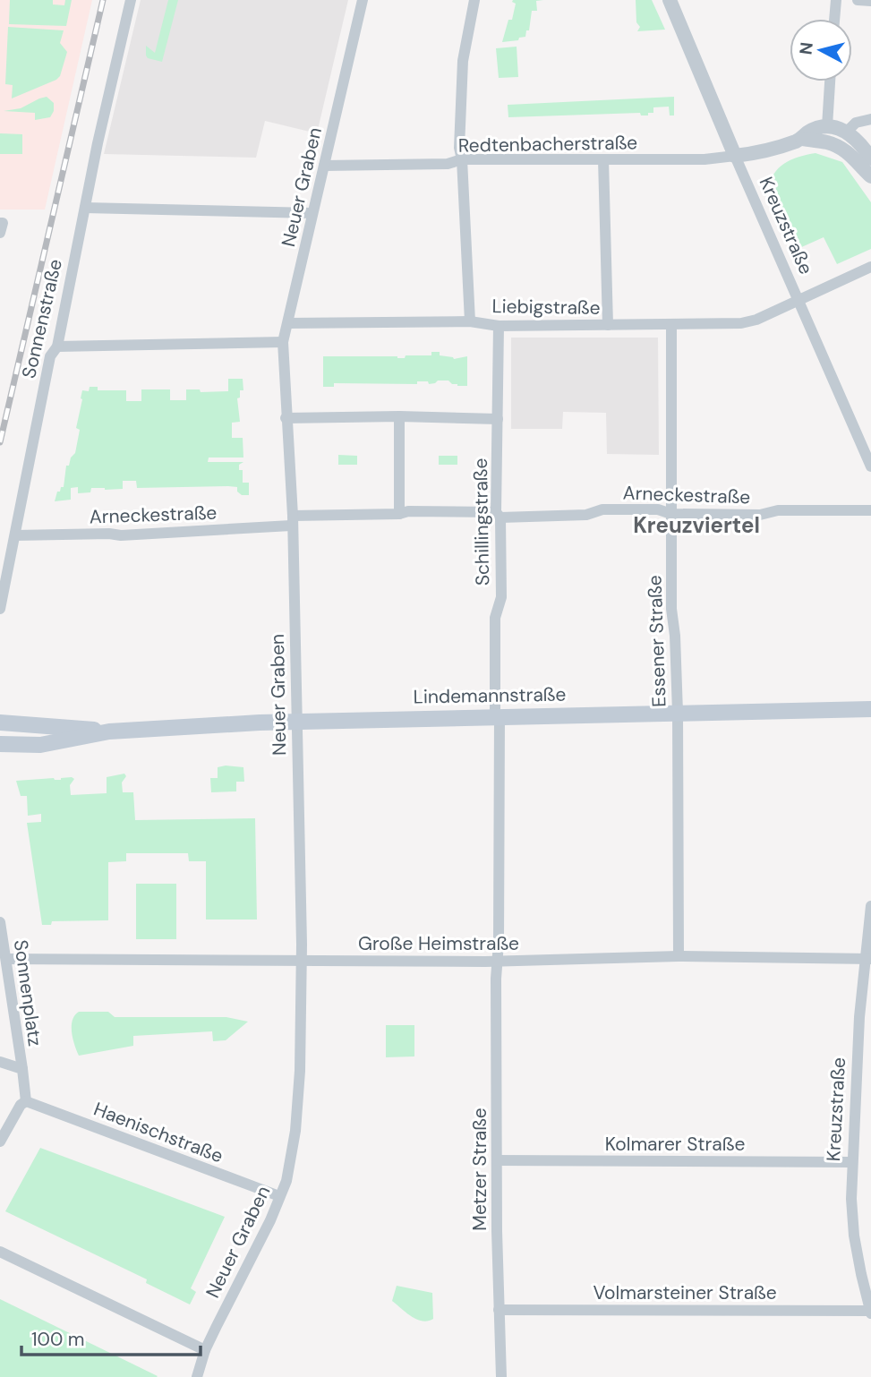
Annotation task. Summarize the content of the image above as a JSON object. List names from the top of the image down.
{
  "streets": {
    "main road": ["Lindemannstraße"],
    "street": [
      "Redtenbacherstraße",
      "Neuer Graben",
      "Kreuzstraße",
      "Liebigstraße",
      "Sonnenstraße",
      "Arneckestraße",
      "Schillingstraße",
      "Essener Straße",
      "Große Heimstraße",
      "Sonnenplatz",
      "Haenischstraße",
      "Kolmarer Straße",
      "Metzer Straße",
      "Volmarsteiner Straße"
    ]
  },
  "crossings": [
    ["Redtenbacherstraße", "Neuer Graben"],
    ["Redtenbacherstraße", "Kreuzstraße"],
    ["Neuer Graben", "Liebigstraße"],
    ["Neuer Graben", "Arneckestraße"],
    ["Neuer Graben", "Lindemannstraße"],
    ["Neuer Graben", "Große Heimstraße"],
    ["Neuer Graben", "Haenischstraße"],
    ["Kreuzstraße", "Liebigstraße"],
    ["Kreuzstraße", "Große Heimstraße"],
    ["Kreuzstraße", "Kolmarer Straße"],
    ["Kreuzstraße", "Volmarsteiner Straße"],
    ["Liebigstraße", "Schillingstraße"],
    ["Liebigstraße", "Essener Straße"],
    ["Sonnenstraße", "Arneckestraße"],
    ["Arneckestraße", "Schillingstraße"],
    ["Arneckestraße", "Essener Straße"],
    ["Schillingstraße", "Lindemannstraße"],
    ["Schillingstraße", "Große Heimstraße"],
    ["Schillingstraße", "Metzer Straße"],
    ["Essener Straße", "Lindemannstraße"],
    ["Essener Straße", "Große Heimstraße"],
    ["Große Heimstraße", "Sonnenplatz"],
    ["Große Heimstraße", "Metzer Straße"],
    ["Sonnenplatz", "Haenischstraße"],
    ["Kolmarer Straße", "Metzer Straße"],
    ["Metzer Straße", "Volmarsteiner Straße"]
  ],
  "districts": ["Kreuzviertel"],
  "scale_bar": "100 m",
  "north": "left"
}
